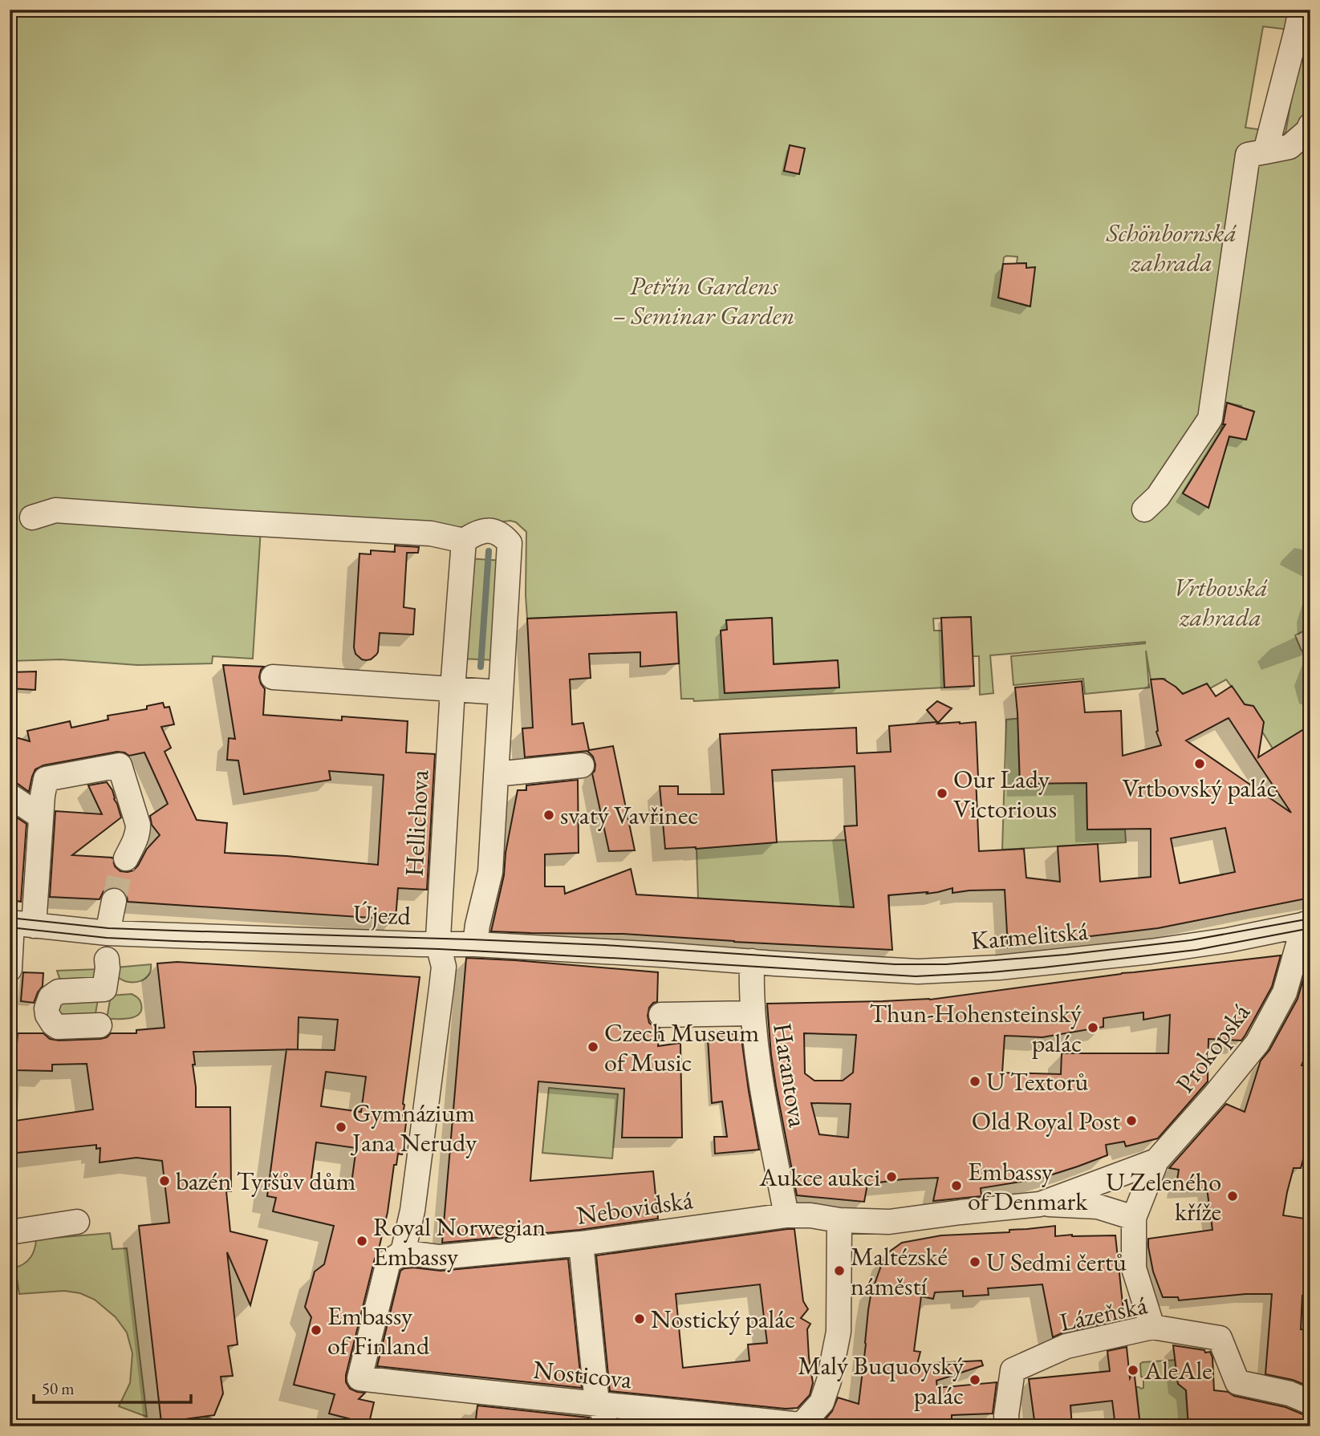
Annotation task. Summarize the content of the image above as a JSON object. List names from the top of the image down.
{
  "streets": {
    "street": [
      "Hellichova",
      "Újezd",
      "Karmelitská",
      "Prokopská",
      "Harantova",
      "Nebovidská",
      "Lázeňská",
      "Nosticova"
    ]
  },
  "crossings": [
    ["Hellichova", "Újezd"],
    ["Hellichova", "Nebovidská"],
    ["Hellichova", "Nosticova"],
    ["Újezd", "Karmelitská"],
    ["Újezd", "Harantova"],
    ["Karmelitská", "Prokopská"],
    ["Karmelitská", "Harantova"],
    ["Harantova", "Nebovidská"]
  ],
  "parks": ["Schönbornská zahrada", "Petřín Gardens – Seminar Garden", "Vrtbovská zahrada"],
  "places": [
    "Vrtbovský palác",
    "Our Lady Victorious",
    "svatý Vavřinec",
    "Thun-Hohensteinský palác",
    "Czech Museum of Music",
    "U Textorů",
    "Old Royal Post",
    "Gymnázium Jana Nerudy",
    "Aukce aukci",
    "bazén Tyršův dům",
    "Embassy of Denmark",
    "U Zeleného kříže",
    "Royal Norwegian Embassy",
    "U Sedmi čertů",
    "Maltézské náměstí",
    "Nostický palác",
    "Embassy of Finland",
    "AleAle",
    "Malý Buquoyský palác"
  ],
  "scale_bar": "50 m"
}
